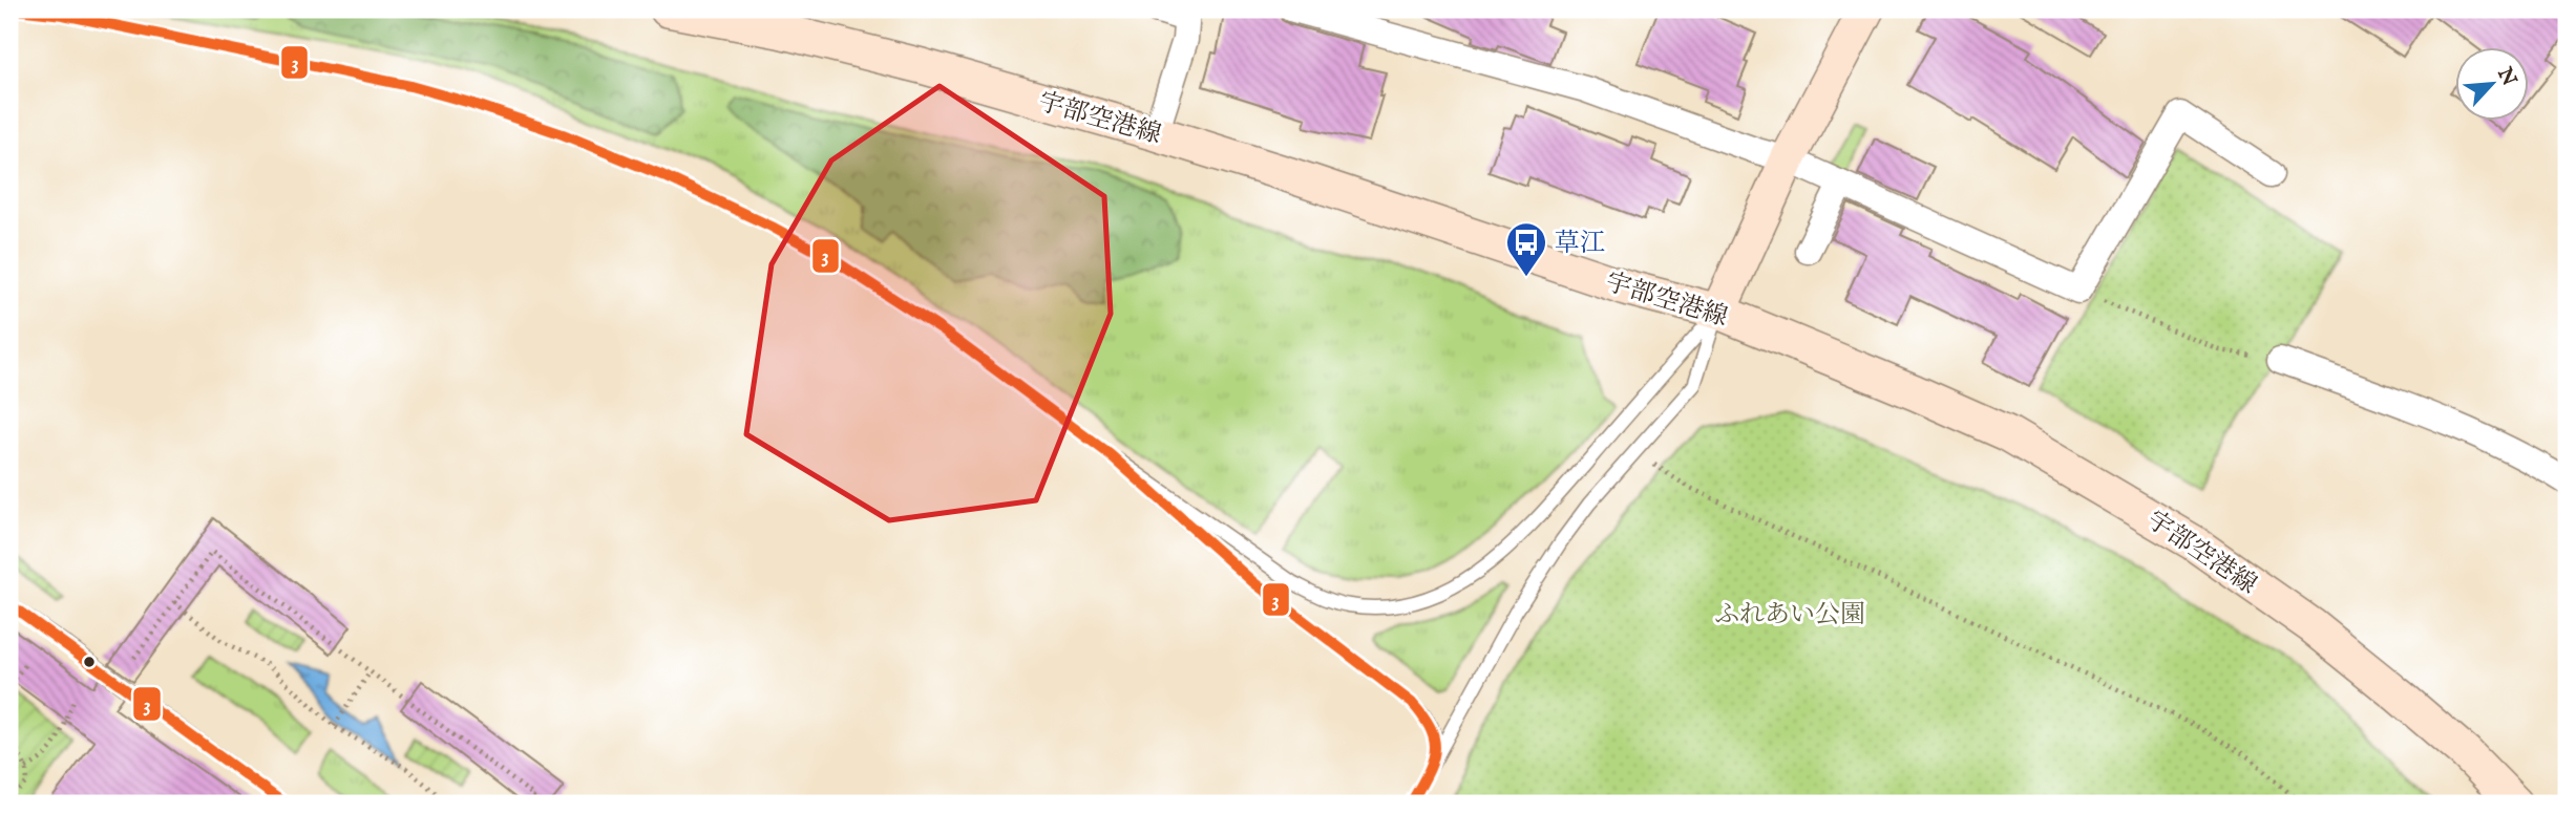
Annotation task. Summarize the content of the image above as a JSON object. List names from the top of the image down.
{
  "streets": {
    "main road": ["宇部空港線"]
  },
  "parks": ["ふれあい公園"],
  "places": {
    "bus stop": ["草江"]
  },
  "lines": ["transit line 3"],
  "north": "top right"
}
